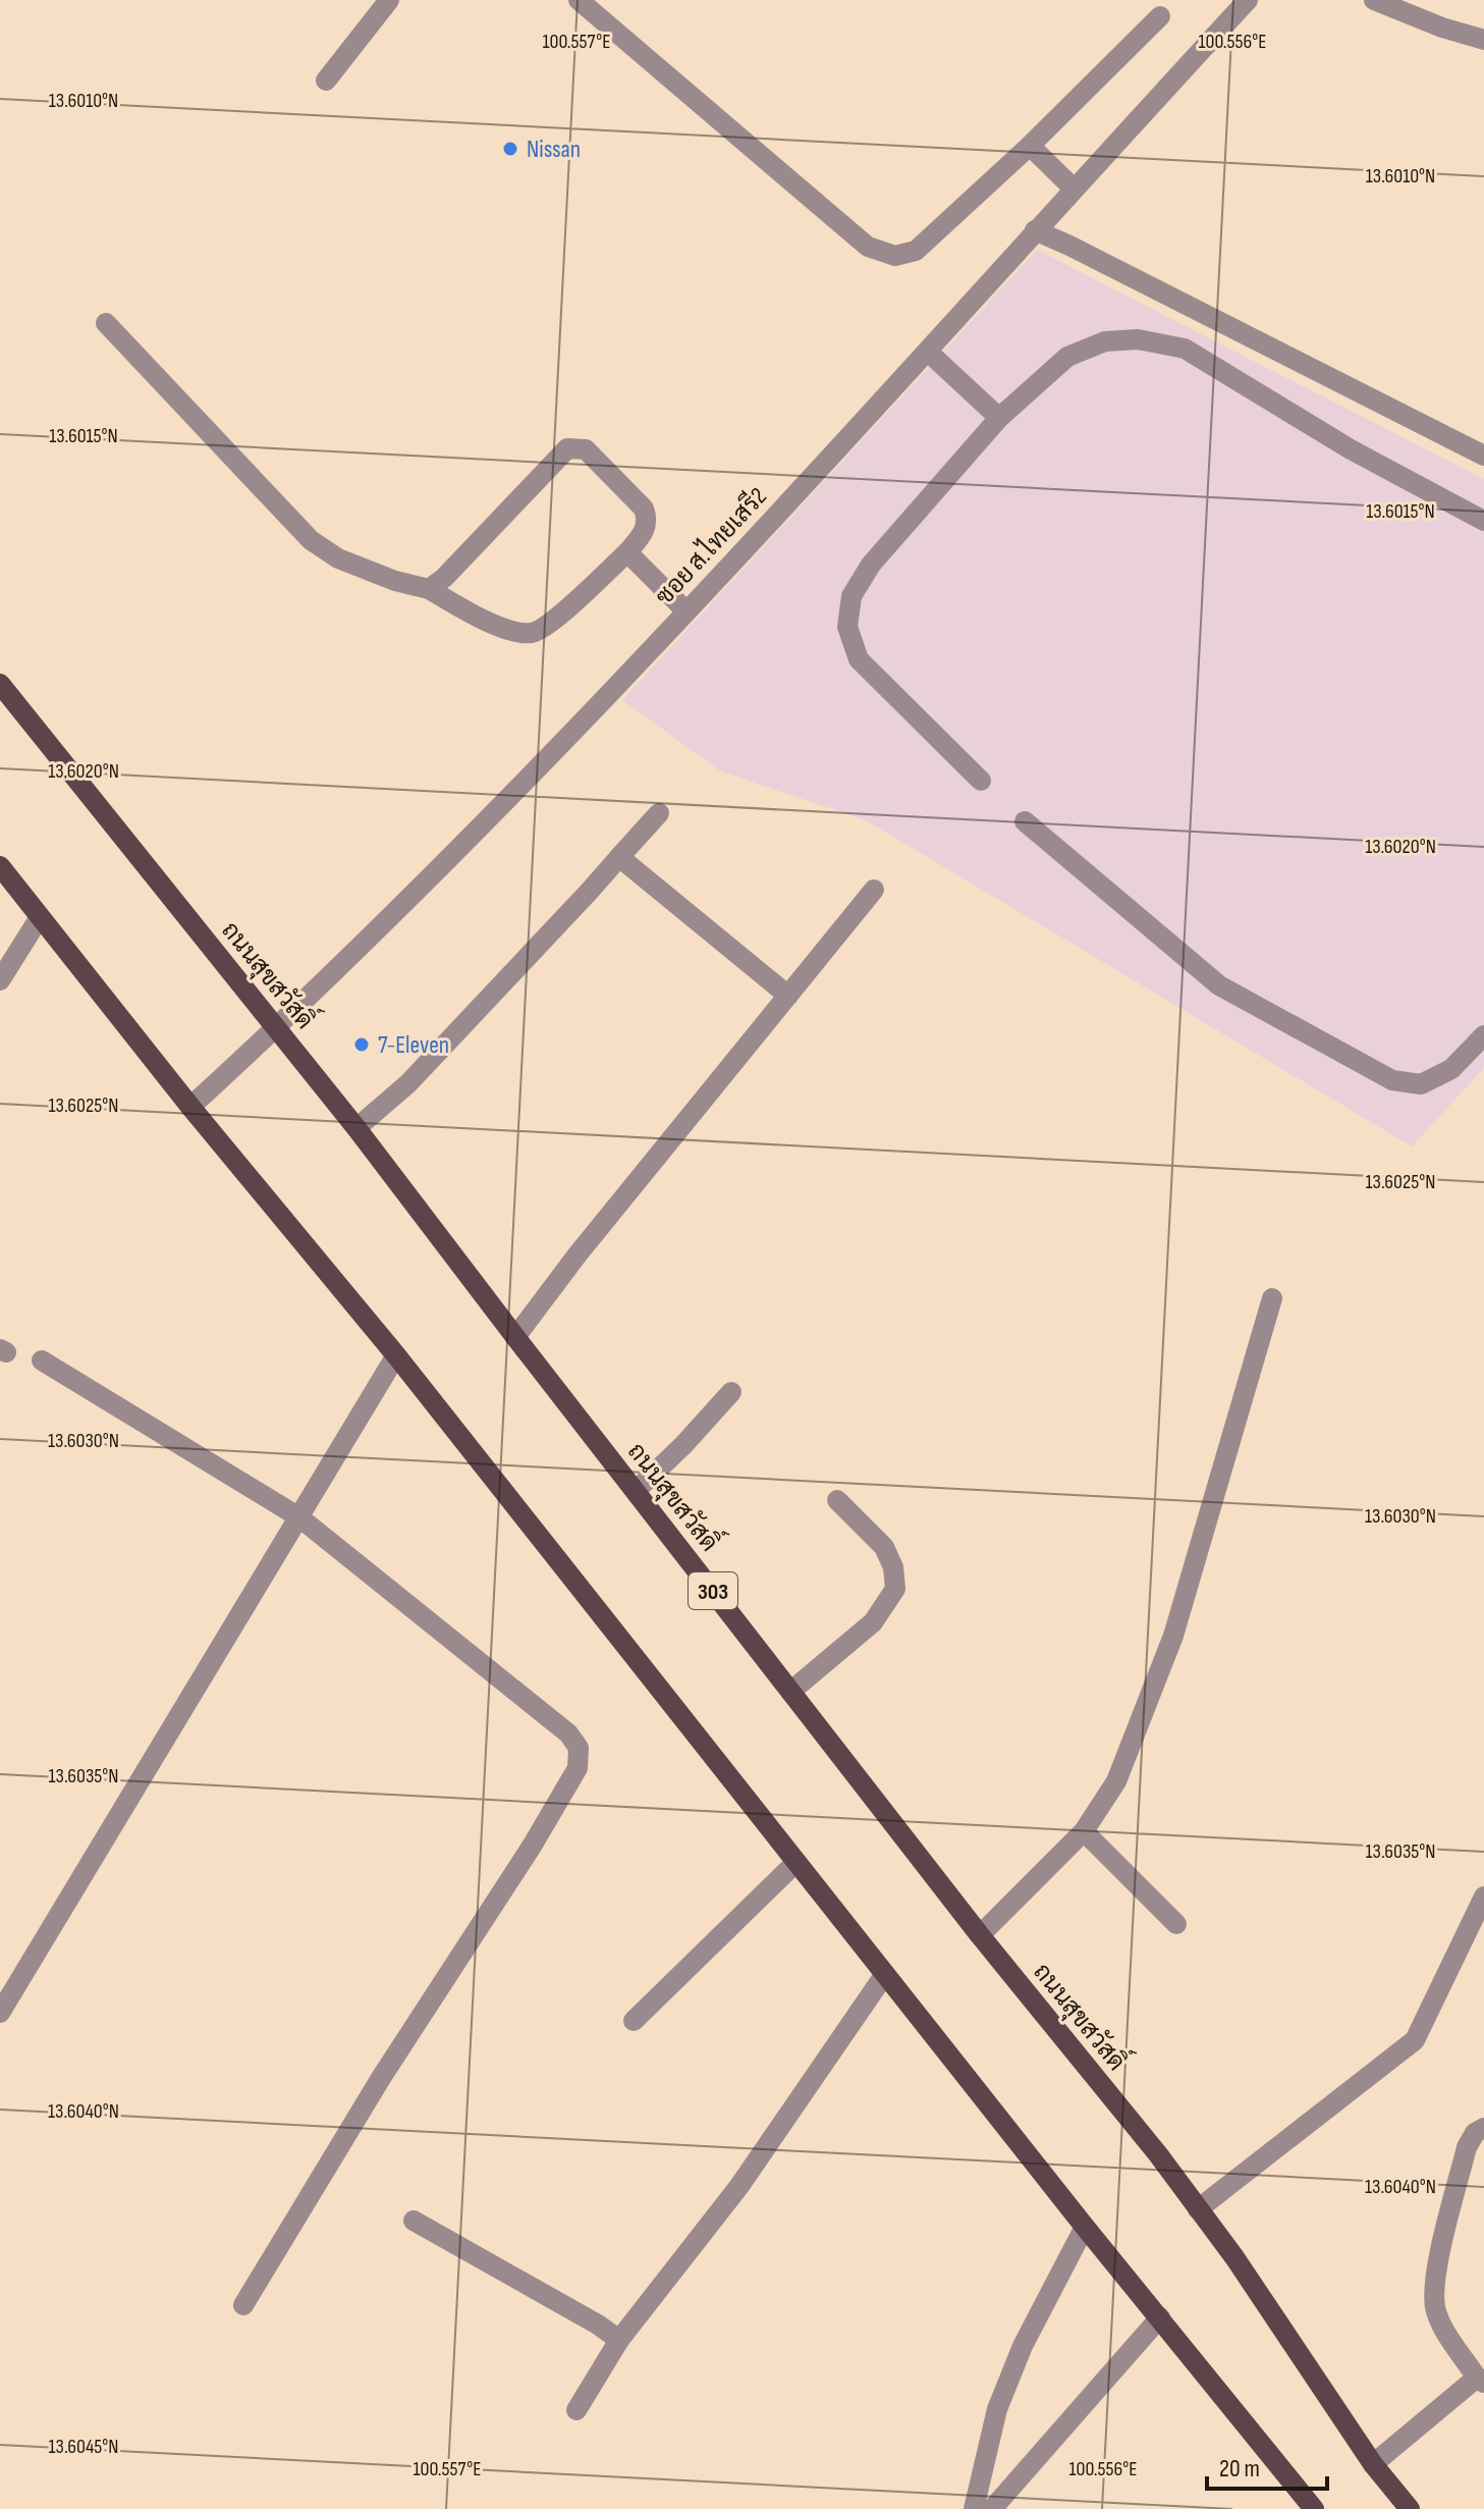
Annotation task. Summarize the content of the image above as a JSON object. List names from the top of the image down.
{
  "streets": {
    "main road": ["ถนนสุขสวัสดิ์", "303"],
    "street": ["ซอย ส.ไทยเสรี2"]
  },
  "crossings": [
    ["ซอย ส.ไทยเสรี2", "ถนนสุขสวัสดิ์"]
  ],
  "places": ["Nissan", "7-Eleven"],
  "scale_bar": "20 m",
  "coordinates": [
    "100.557°E",
    "100.556°E",
    "13.6010°N",
    "13.6015°N",
    "13.6020°N",
    "13.6025°N",
    "13.6030°N",
    "13.6035°N",
    "13.6040°N",
    "13.6045°N"
  ]
}
